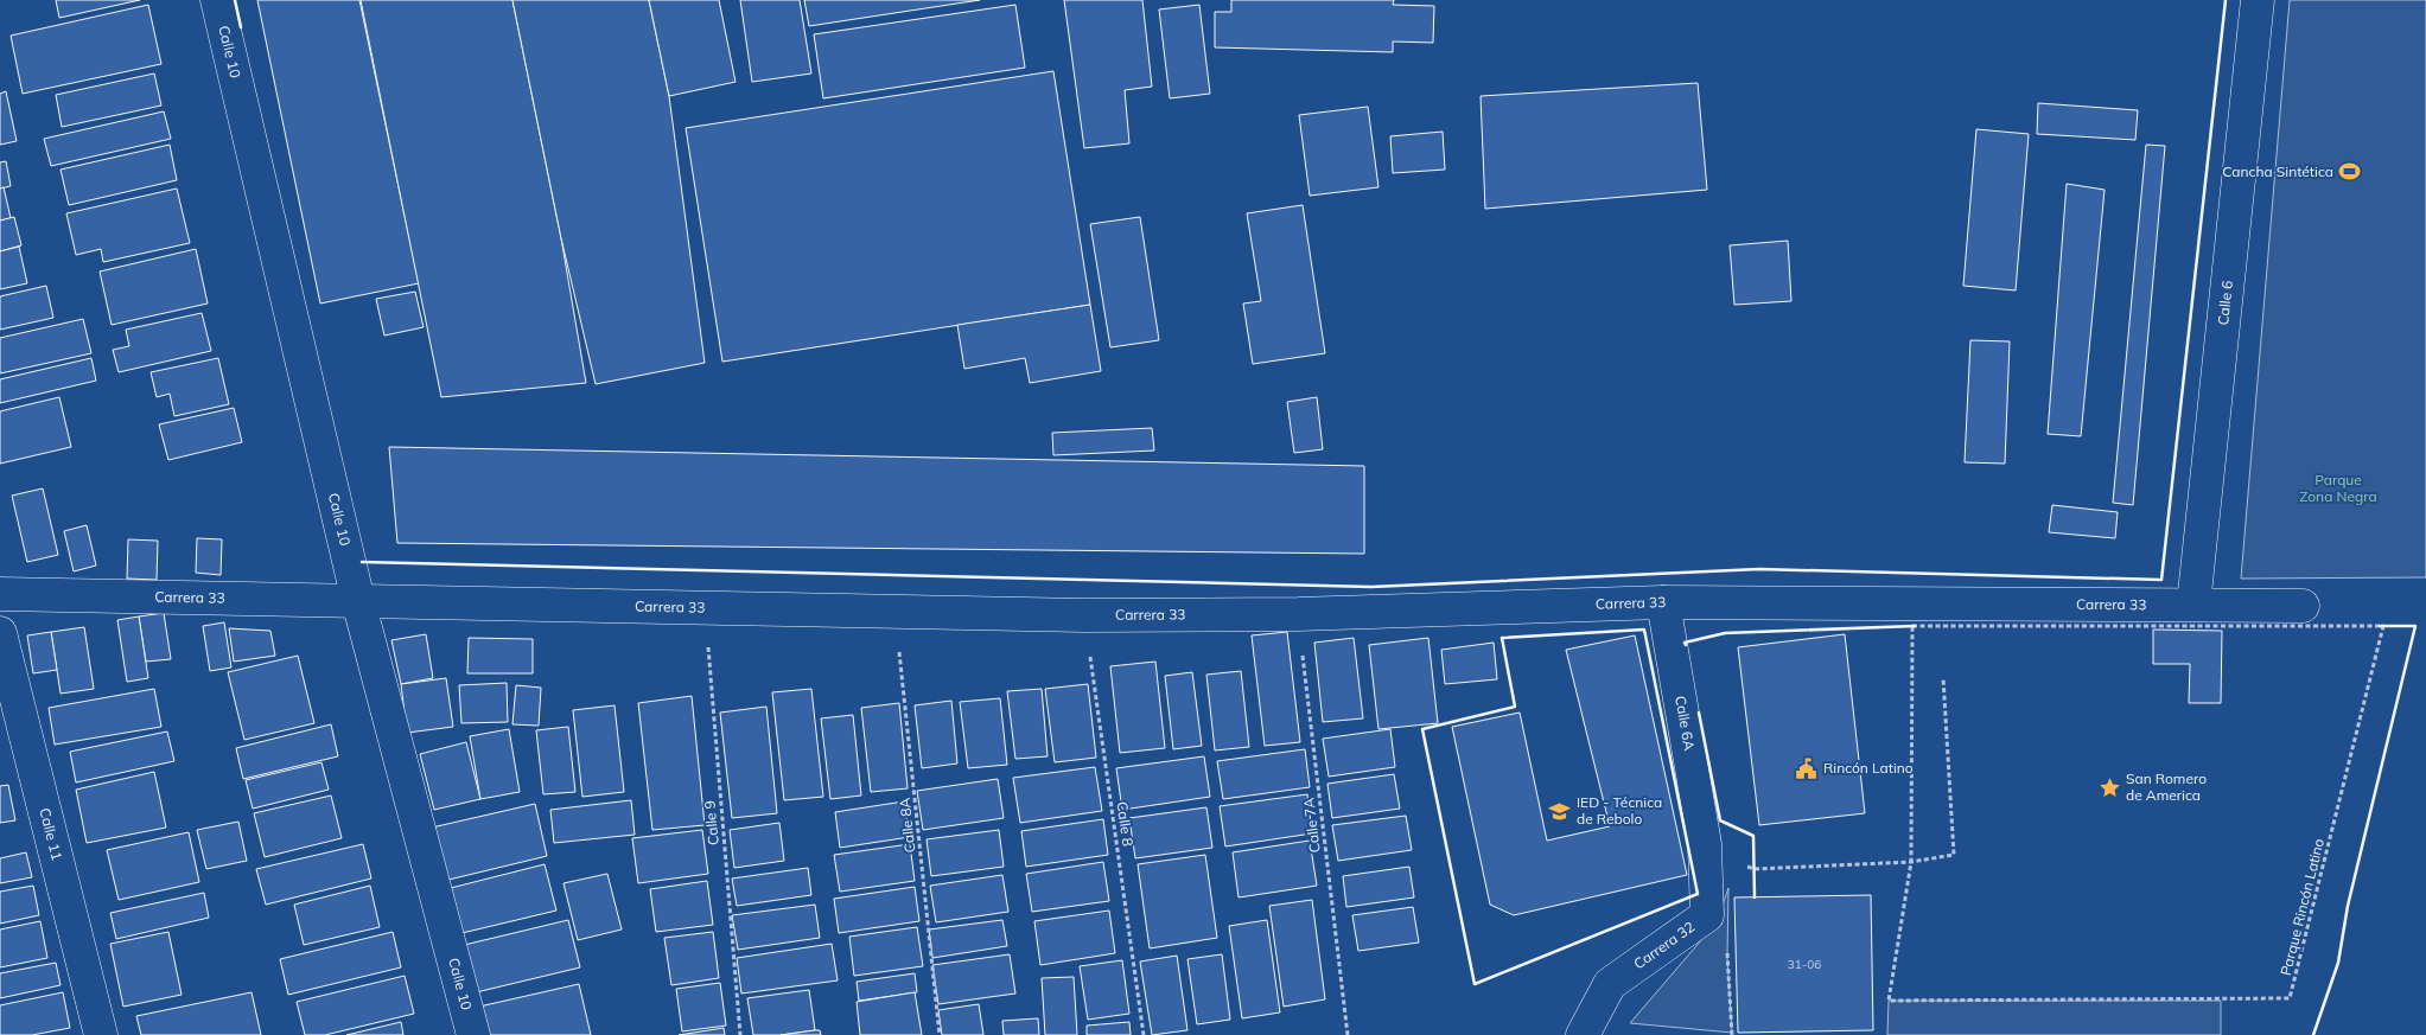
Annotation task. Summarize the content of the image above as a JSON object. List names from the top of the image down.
{
  "streets": {
    "street": [
      "Calle 10",
      "Calle 6",
      "Carrera 33",
      "Calle 6A",
      "Calle 11",
      "Carrera 32"
    ],
    "path": [
      "Calle 9",
      "Calle 8",
      "Calle 8A",
      "Calle 7A",
      "Parque Rincón Latino"
    ]
  },
  "crossings": [
    ["Calle 10", "Carrera 33"],
    ["Calle 6", "Carrera 33"],
    ["Carrera 33", "Calle 6A"],
    ["Carrera 33", "Calle 9"],
    ["Carrera 33", "Calle 8"],
    ["Carrera 33", "Calle 8A"],
    ["Carrera 33", "Calle 7A"],
    ["Calle 6A", "Carrera 32"]
  ],
  "parks": ["Parque Zona Negra"],
  "places": {
    "sports": ["Cancha Sintética"],
    "public building": ["Rincón Latino"],
    "place": ["San Romero de America"],
    "school or university": ["IED - Técnica de Rebolo"]
  },
  "house_numbers": ["31-06"]
}
